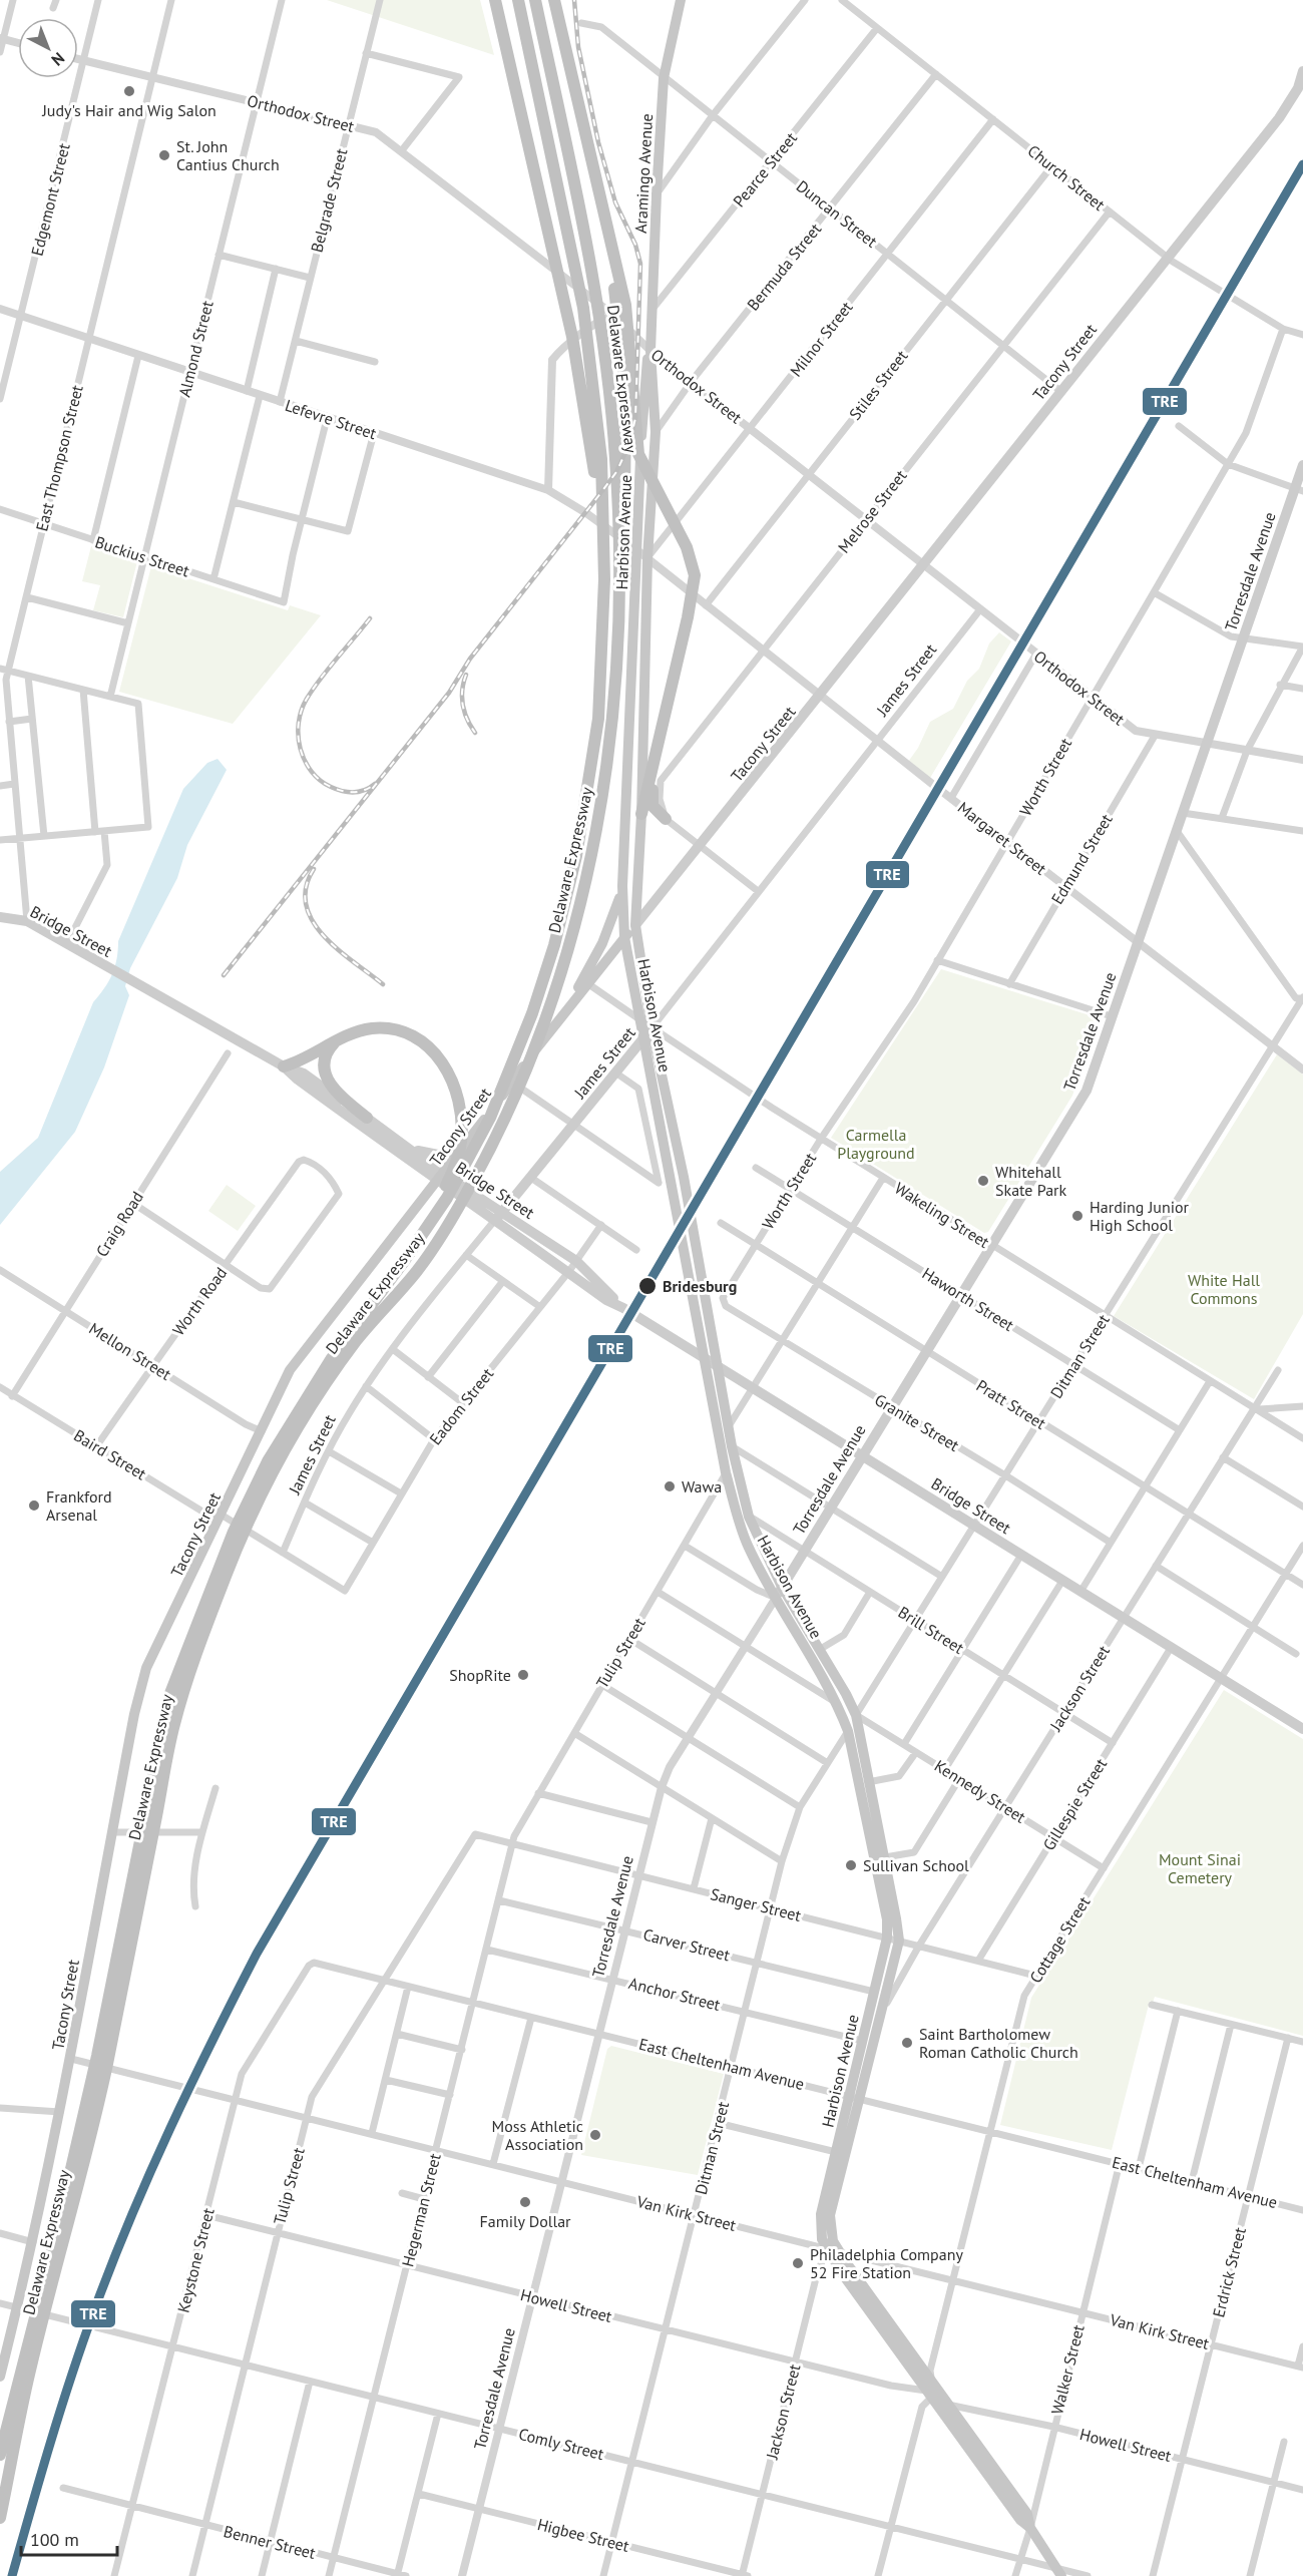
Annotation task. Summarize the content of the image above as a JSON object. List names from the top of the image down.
{
  "streets": {
    "highway": ["Delaware Expressway"],
    "main road": [
      "Aramingo Avenue",
      "Tacony Street",
      "Harbison Avenue",
      "Torresdale Avenue",
      "James Street",
      "Bridge Street"
    ],
    "street": [
      "Orthodox Street",
      "Pearce Street",
      "Church Street",
      "Edgemont Street",
      "Belgrade Street",
      "Duncan Street",
      "Bermuda Street",
      "Milnor Street",
      "Almond Street",
      "Stiles Street",
      "Lefevre Street",
      "East Thompson Street",
      "Melrose Street",
      "Buckius Street",
      "Worth Street",
      "Margaret Street",
      "Edmund Street",
      "Wakeling Street",
      "Craig Road",
      "Haworth Street",
      "Worth Road",
      "Mellon Street",
      "Ditman Street",
      "Pratt Street",
      "Eadom Street",
      "Granite Street",
      "Baird Street",
      "Brill Street",
      "Tulip Street",
      "Jackson Street",
      "Kennedy Street",
      "Gillespie Street",
      "Sanger Street",
      "Cottage Street",
      "Carver Street",
      "Anchor Street",
      "East Cheltenham Avenue",
      "Hegerman Street",
      "Van Kirk Street",
      "Keystone Street",
      "Erdrick Street",
      "Howell Street",
      "Walker Street",
      "Comly Street",
      "Higbee Street",
      "Benner Street"
    ]
  },
  "crossings": [
    ["Orthodox Street", "Aramingo Avenue"],
    ["Orthodox Street", "Edgemont Street"],
    ["Orthodox Street", "Belgrade Street"],
    ["Orthodox Street", "Bermuda Street"],
    ["Orthodox Street", "Milnor Street"],
    ["Orthodox Street", "Almond Street"],
    ["Orthodox Street", "Tacony Street"],
    ["Orthodox Street", "Stiles Street"],
    ["Orthodox Street", "East Thompson Street"],
    ["Orthodox Street", "Melrose Street"],
    ["Orthodox Street", "Harbison Avenue"],
    ["Orthodox Street", "Torresdale Avenue"],
    ["Orthodox Street", "James Street"],
    ["Orthodox Street", "Worth Street"],
    ["Orthodox Street", "Edmund Street"],
    ["Pearce Street", "Aramingo Avenue"],
    ["Pearce Street", "Church Street"],
    ["Pearce Street", "Duncan Street"],
    ["Aramingo Avenue", "Duncan Street"],
    ["Aramingo Avenue", "Harbison Avenue"],
    ["Church Street", "Bermuda Street"],
    ["Church Street", "Milnor Street"],
    ["Church Street", "Tacony Street"],
    ["Church Street", "Stiles Street"],
    ["Church Street", "Melrose Street"],
    ["Church Street", "Worth Street"],
    ["Edgemont Street", "Lefevre Street"],
    ["Belgrade Street", "Lefevre Street"],
    ["Duncan Street", "Bermuda Street"],
    ["Duncan Street", "Milnor Street"],
    ["Duncan Street", "Tacony Street"],
    ["Duncan Street", "Stiles Street"],
    ["Duncan Street", "Melrose Street"],
    ["Bermuda Street", "Harbison Avenue"],
    ["Milnor Street", "Lefevre Street"],
    ["Milnor Street", "Harbison Avenue"],
    ["Milnor Street", "Margaret Street"],
    ["Almond Street", "Lefevre Street"],
    ["Almond Street", "Buckius Street"],
    ["Tacony Street", "Harbison Avenue"],
    ["Tacony Street", "Margaret Street"],
    ["Tacony Street", "Bridge Street"],
    ["Tacony Street", "Wakeling Street"],
    ["Tacony Street", "Mellon Street"],
    ["Tacony Street", "Baird Street"],
    ["Tacony Street", "Van Kirk Street"],
    ["Tacony Street", "Comly Street"],
    ["Stiles Street", "Margaret Street"],
    ["Lefevre Street", "East Thompson Street"],
    ["Lefevre Street", "Harbison Avenue"],
    ["Lefevre Street", "Margaret Street"],
    ["East Thompson Street", "Buckius Street"],
    ["East Thompson Street", "Bridge Street"],
    ["Melrose Street", "Margaret Street"],
    ["Harbison Avenue", "Torresdale Avenue"],
    ["Harbison Avenue", "James Street"],
    ["Harbison Avenue", "Margaret Street"],
    ["Harbison Avenue", "Bridge Street"],
    ["Harbison Avenue", "Wakeling Street"],
    ["Harbison Avenue", "Ditman Street"],
    ["Harbison Avenue", "Brill Street"],
    ["Harbison Avenue", "Tulip Street"],
    ["Harbison Avenue", "Jackson Street"],
    ["Harbison Avenue", "Kennedy Street"],
    ["Harbison Avenue", "Sanger Street"],
    ["Harbison Avenue", "Cottage Street"],
    ["Harbison Avenue", "Carver Street"],
    ["Harbison Avenue", "Anchor Street"],
    ["Harbison Avenue", "East Cheltenham Avenue"],
    ["Harbison Avenue", "Van Kirk Street"],
    ["Harbison Avenue", "Howell Street"],
    ["Harbison Avenue", "Walker Street"],
    ["Harbison Avenue", "Comly Street"],
    ["Torresdale Avenue", "Margaret Street"],
    ["Torresdale Avenue", "Bridge Street"],
    ["Torresdale Avenue", "Wakeling Street"],
    ["Torresdale Avenue", "Haworth Street"],
    ["Torresdale Avenue", "Pratt Street"],
    ["Torresdale Avenue", "Granite Street"],
    ["Torresdale Avenue", "Brill Street"],
    ["Torresdale Avenue", "Sanger Street"],
    ["Torresdale Avenue", "Carver Street"],
    ["Torresdale Avenue", "Anchor Street"],
    ["Torresdale Avenue", "East Cheltenham Avenue"],
    ["Torresdale Avenue", "Van Kirk Street"],
    ["Torresdale Avenue", "Howell Street"],
    ["Torresdale Avenue", "Comly Street"],
    ["Torresdale Avenue", "Higbee Street"],
    ["James Street", "Margaret Street"],
    ["James Street", "Bridge Street"],
    ["James Street", "Wakeling Street"],
    ["James Street", "Baird Street"],
    ["Worth Street", "Margaret Street"],
    ["Worth Street", "Wakeling Street"],
    ["Worth Street", "Haworth Street"],
    ["Worth Street", "Pratt Street"],
    ["Worth Street", "Granite Street"],
    ["Margaret Street", "Edmund Street"],
    ["Margaret Street", "Ditman Street"],
    ["Bridge Street", "Ditman Street"],
    ["Bridge Street", "Eadom Street"],
    ["Bridge Street", "Jackson Street"],
    ["Bridge Street", "Gillespie Street"],
    ["Bridge Street", "Cottage Street"],
    ["Wakeling Street", "Ditman Street"],
    ["Wakeling Street", "Jackson Street"],
    ["Craig Road", "Mellon Street"],
    ["Craig Road", "Baird Street"],
    ["Haworth Street", "Ditman Street"],
    ["Worth Road", "Mellon Street"],
    ["Worth Road", "Baird Street"],
    ["Ditman Street", "Pratt Street"],
    ["Ditman Street", "Granite Street"],
    ["Ditman Street", "Brill Street"],
    ["Ditman Street", "Kennedy Street"],
    ["Ditman Street", "Sanger Street"],
    ["Ditman Street", "Carver Street"],
    ["Ditman Street", "Anchor Street"],
    ["Ditman Street", "East Cheltenham Avenue"],
    ["Ditman Street", "Van Kirk Street"],
    ["Ditman Street", "Howell Street"],
    ["Ditman Street", "Comly Street"],
    ["Ditman Street", "Higbee Street"],
    ["Pratt Street", "Jackson Street"],
    ["Pratt Street", "Cottage Street"],
    ["Eadom Street", "Baird Street"],
    ["Brill Street", "Jackson Street"],
    ["Brill Street", "Gillespie Street"],
    ["Tulip Street", "Sanger Street"],
    ["Tulip Street", "East Cheltenham Avenue"],
    ["Tulip Street", "Hegerman Street"],
    ["Tulip Street", "Van Kirk Street"],
    ["Tulip Street", "Howell Street"],
    ["Tulip Street", "Comly Street"],
    ["Tulip Street", "Benner Street"],
    ["Jackson Street", "Kennedy Street"],
    ["Jackson Street", "Sanger Street"],
    ["Jackson Street", "Van Kirk Street"],
    ["Jackson Street", "Howell Street"],
    ["Jackson Street", "Comly Street"],
    ["Jackson Street", "Higbee Street"],
    ["Kennedy Street", "Gillespie Street"],
    ["Kennedy Street", "Cottage Street"],
    ["Gillespie Street", "Sanger Street"],
    ["Sanger Street", "Cottage Street"],
    ["Sanger Street", "Hegerman Street"],
    ["Cottage Street", "East Cheltenham Avenue"],
    ["Cottage Street", "Van Kirk Street"],
    ["Cottage Street", "Howell Street"],
    ["Cottage Street", "Comly Street"],
    ["Carver Street", "Hegerman Street"],
    ["Anchor Street", "Hegerman Street"],
    ["East Cheltenham Avenue", "Hegerman Street"],
    ["East Cheltenham Avenue", "Keystone Street"],
    ["East Cheltenham Avenue", "Erdrick Street"],
    ["East Cheltenham Avenue", "Walker Street"],
    ["Hegerman Street", "Van Kirk Street"],
    ["Hegerman Street", "Howell Street"],
    ["Hegerman Street", "Comly Street"],
    ["Hegerman Street", "Benner Street"],
    ["Van Kirk Street", "Keystone Street"],
    ["Van Kirk Street", "Erdrick Street"],
    ["Van Kirk Street", "Walker Street"],
    ["Keystone Street", "Howell Street"],
    ["Keystone Street", "Comly Street"],
    ["Keystone Street", "Benner Street"],
    ["Erdrick Street", "Howell Street"],
    ["Howell Street", "Walker Street"],
    ["Walker Street", "Comly Street"]
  ],
  "parks": ["Carmella Playground", "White Hall Commons", "Mount Sinai Cemetery"],
  "places": [
    "Judy's Hair and Wig Salon",
    "St. John Cantius Church",
    "Whitehall Skate Park",
    "Harding Junior High School",
    "Bridesburg",
    "Wawa",
    "Frankford Arsenal",
    "ShopRite",
    "Sullivan School",
    "Saint Bartholomew Roman Catholic Church",
    "Moss Athletic Association",
    "Family Dollar",
    "Philadelphia Company 52 Fire Station"
  ],
  "lines": ["transit line TRE"],
  "scale_bar": "100 m",
  "north": "bottom right"
}
